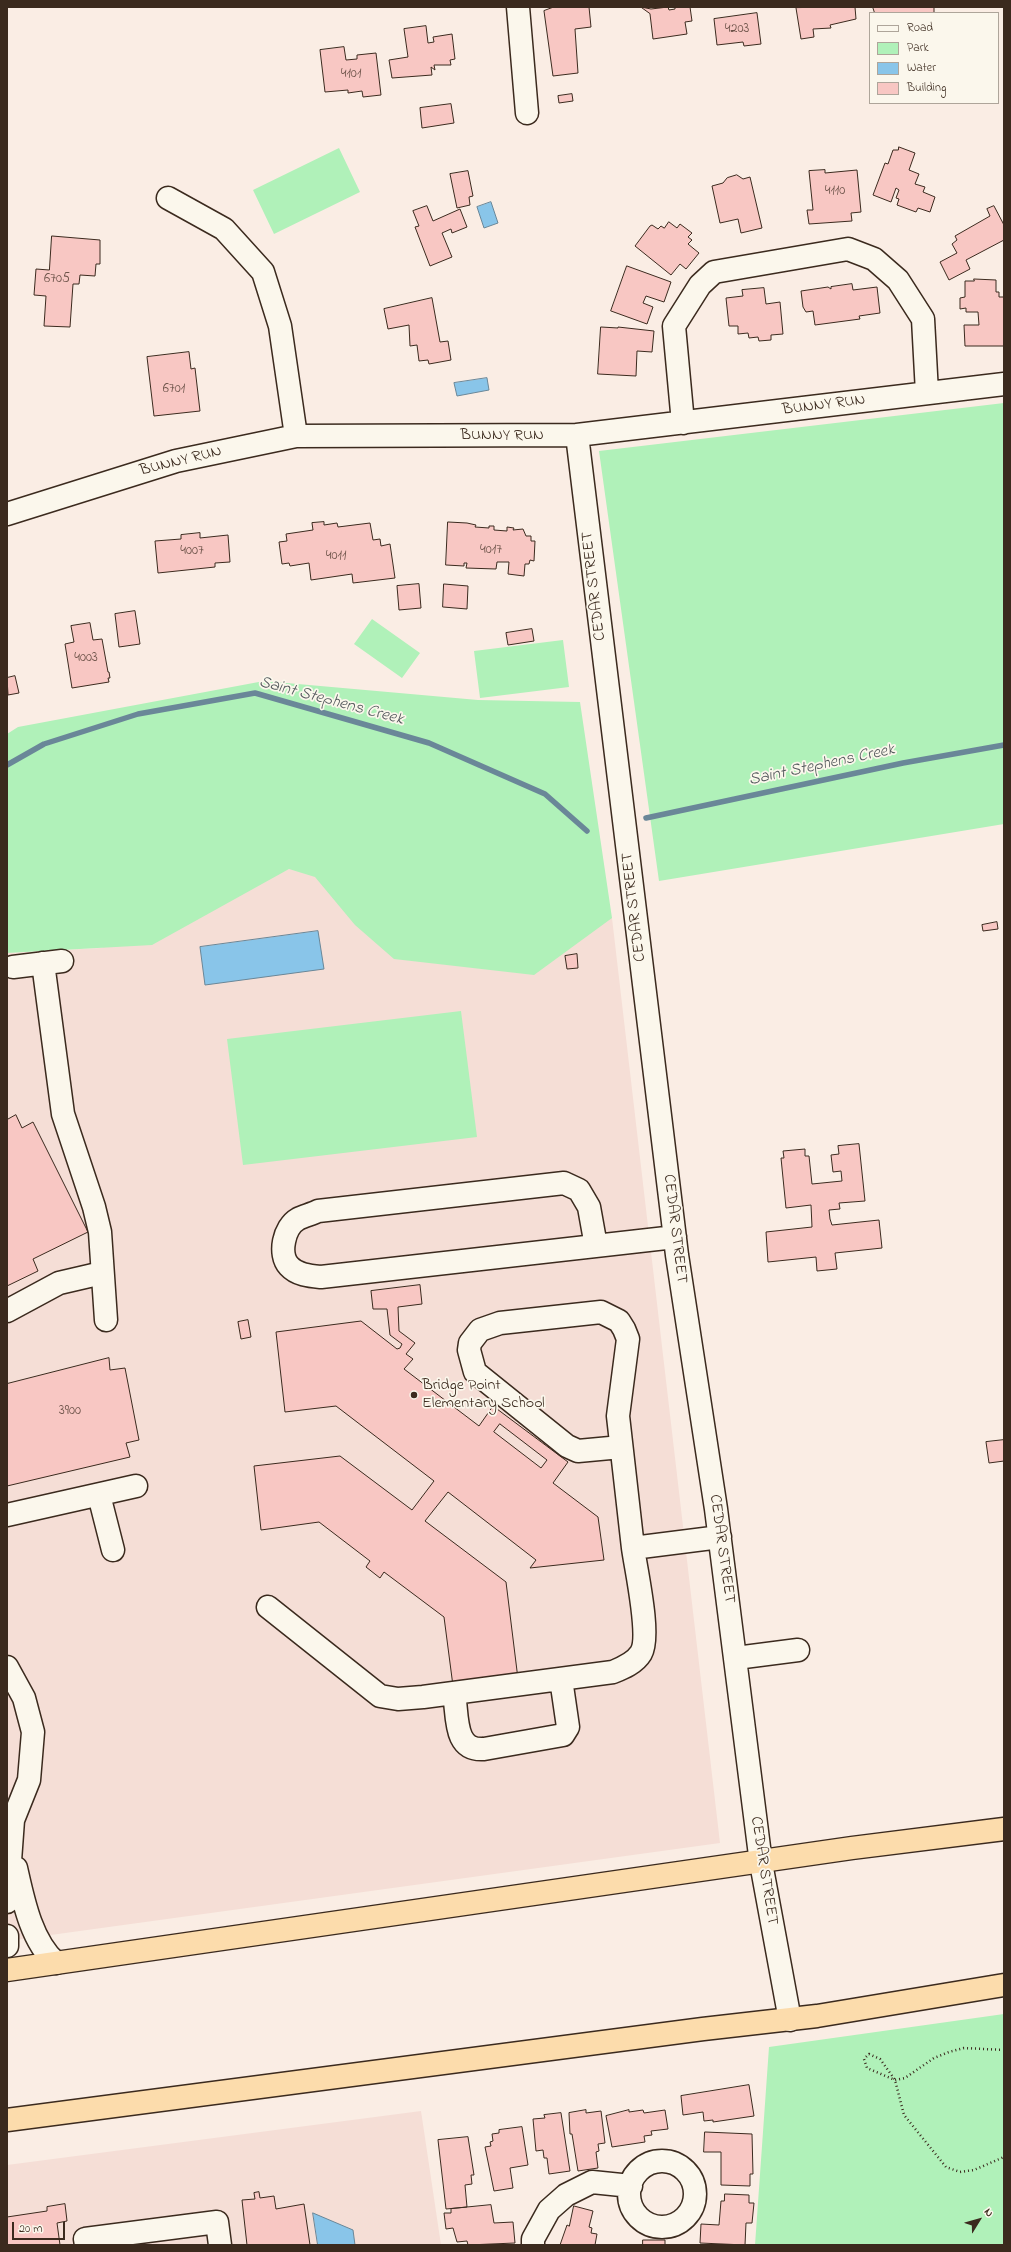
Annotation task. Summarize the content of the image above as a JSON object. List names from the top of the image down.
{
  "streets": {
    "street": ["BUNNY RUN", "CEDAR STREET"]
  },
  "crossings": [
    ["BUNNY RUN", "CEDAR STREET"]
  ],
  "water": ["Saint Stephens Creek"],
  "places": ["Bridge Point Elementary School"],
  "house_numbers": [
    "4203",
    "4101",
    "4110",
    "6705",
    "6701",
    "4017",
    "4007",
    "4011",
    "4003",
    "3900"
  ],
  "legend": [
    "Road",
    "Park",
    "Water",
    "Building"
  ],
  "scale_bar": "20 m",
  "north": "top right"
}
